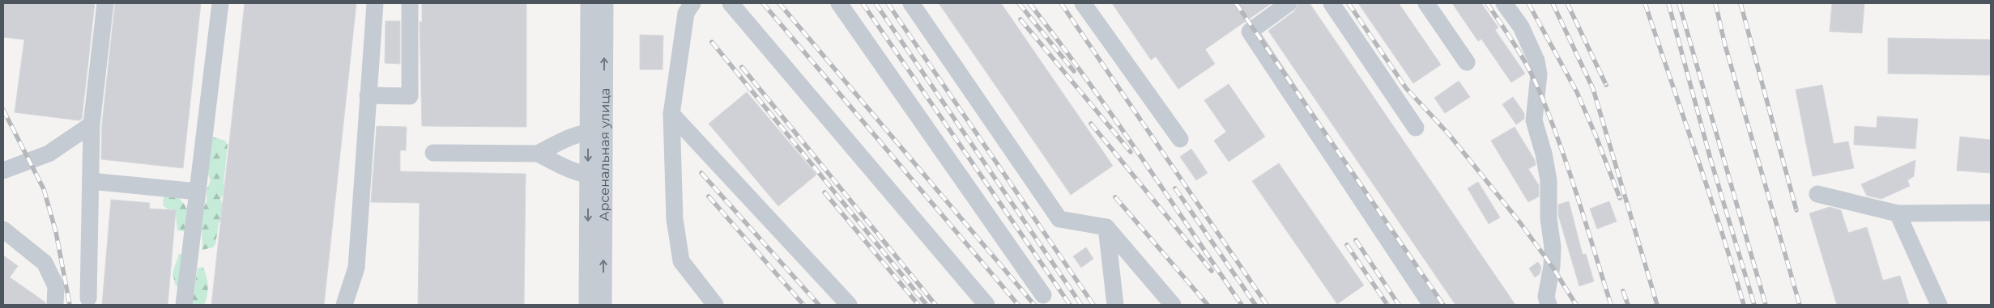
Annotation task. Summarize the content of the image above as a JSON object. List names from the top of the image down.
{
  "streets": {
    "street": ["Арсенальная улица"]
  }
}
